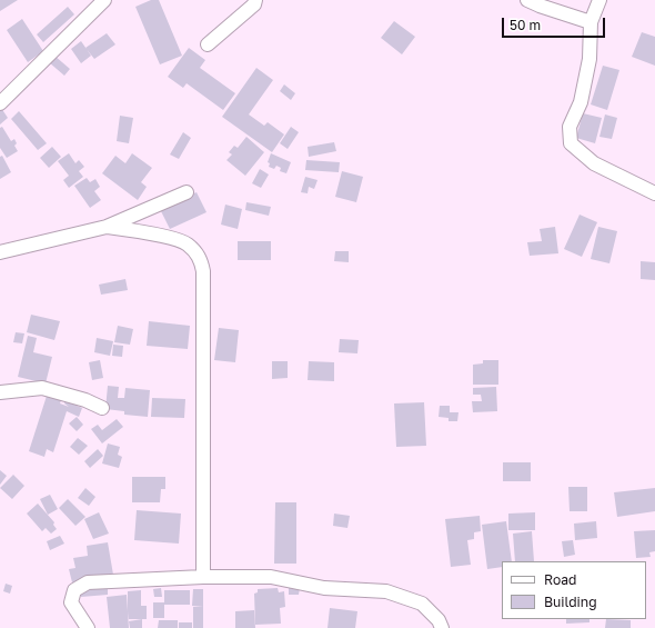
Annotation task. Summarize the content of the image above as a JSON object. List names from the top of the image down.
{
  "legend": ["Road", "Building"],
  "scale_bar": "50 m"
}
